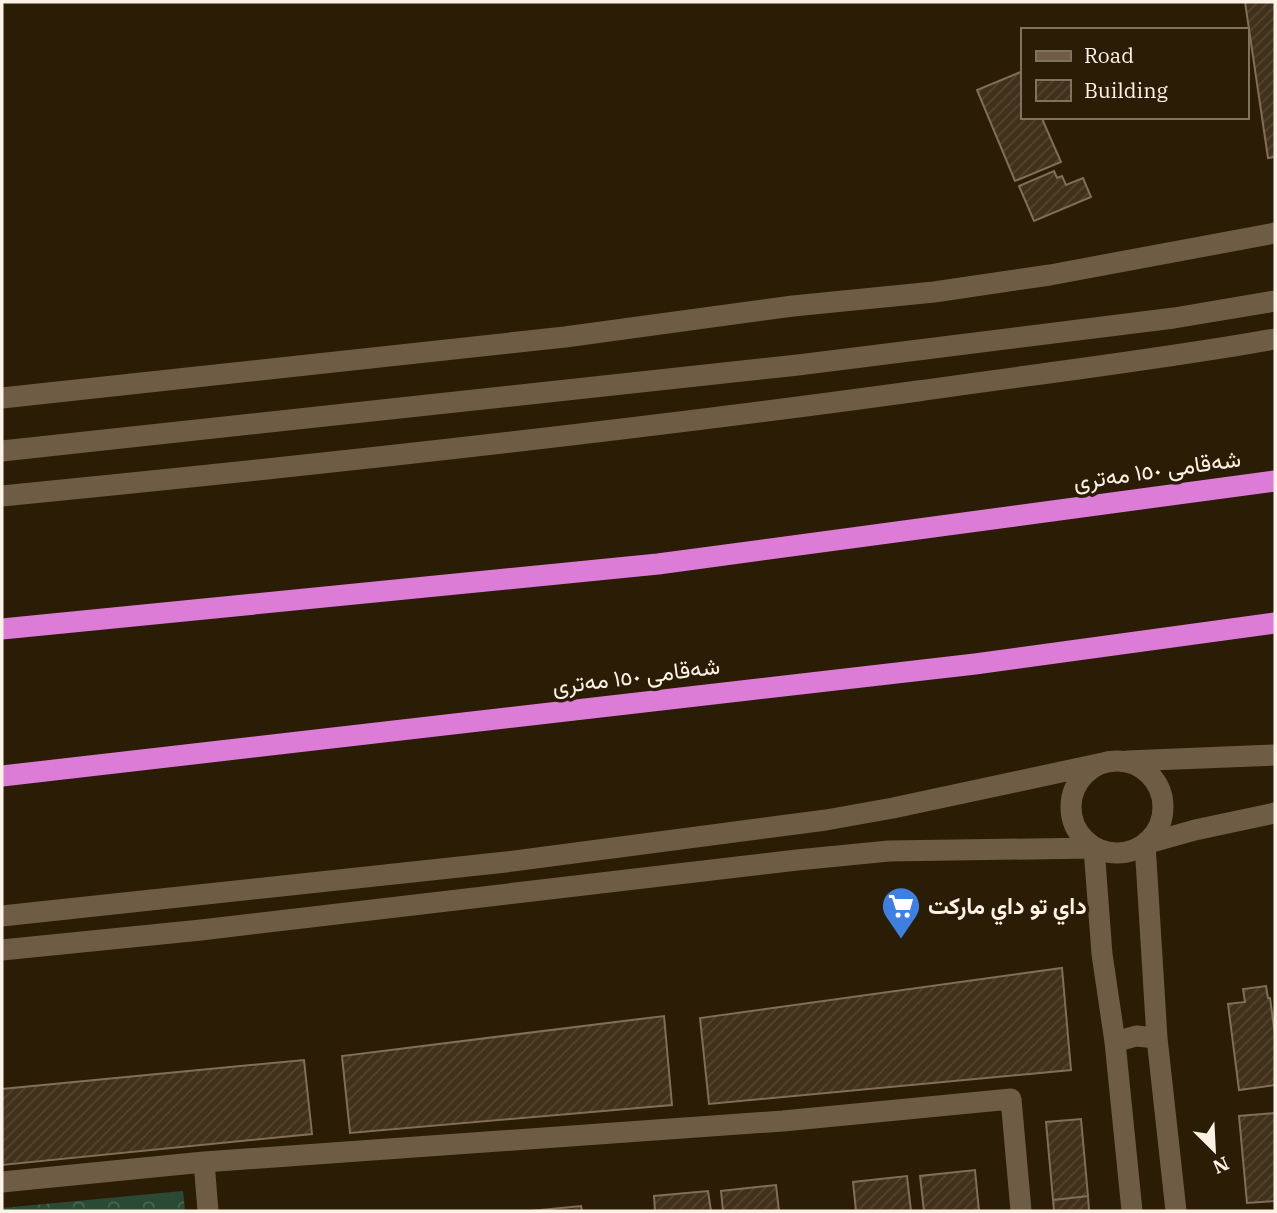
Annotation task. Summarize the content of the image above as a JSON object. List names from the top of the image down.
{
  "streets": {
    "highway": ["شەقامی ١٥٠ مەتری"]
  },
  "places": {
    "supermarket": ["داي تو داي ماركت"]
  },
  "legend": ["Road", "Building"],
  "north": "bottom right"
}
